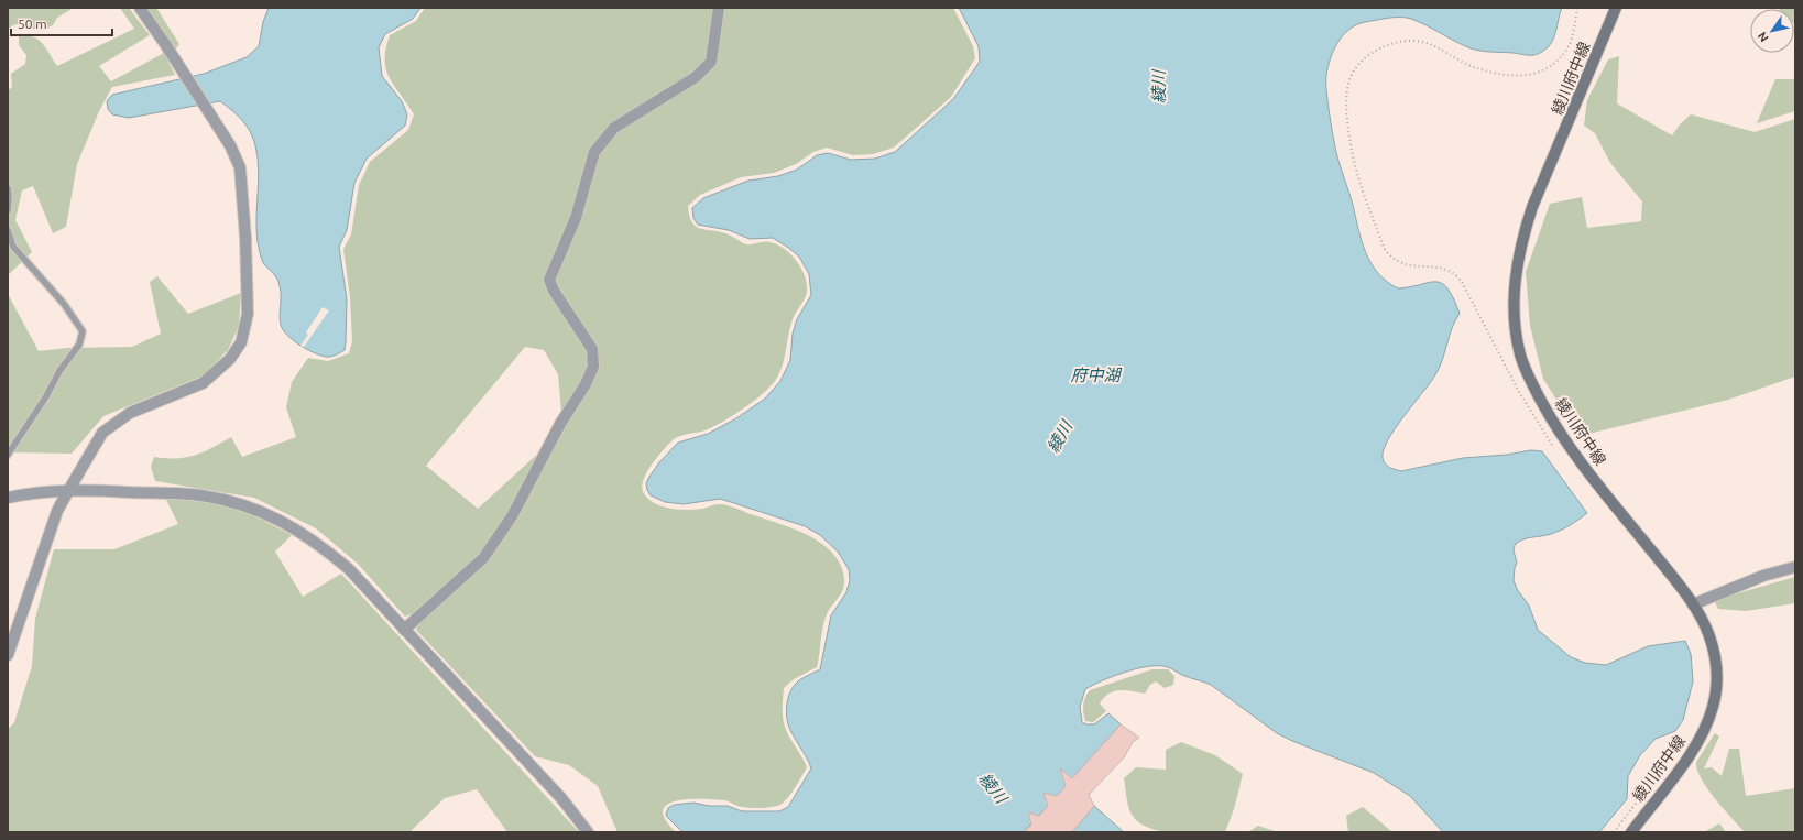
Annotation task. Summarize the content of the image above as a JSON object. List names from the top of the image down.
{
  "streets": {
    "main road": ["綾川府中線"]
  },
  "water": ["綾川", "府中湖"],
  "scale_bar": "50 m",
  "north": "bottom left"
}
